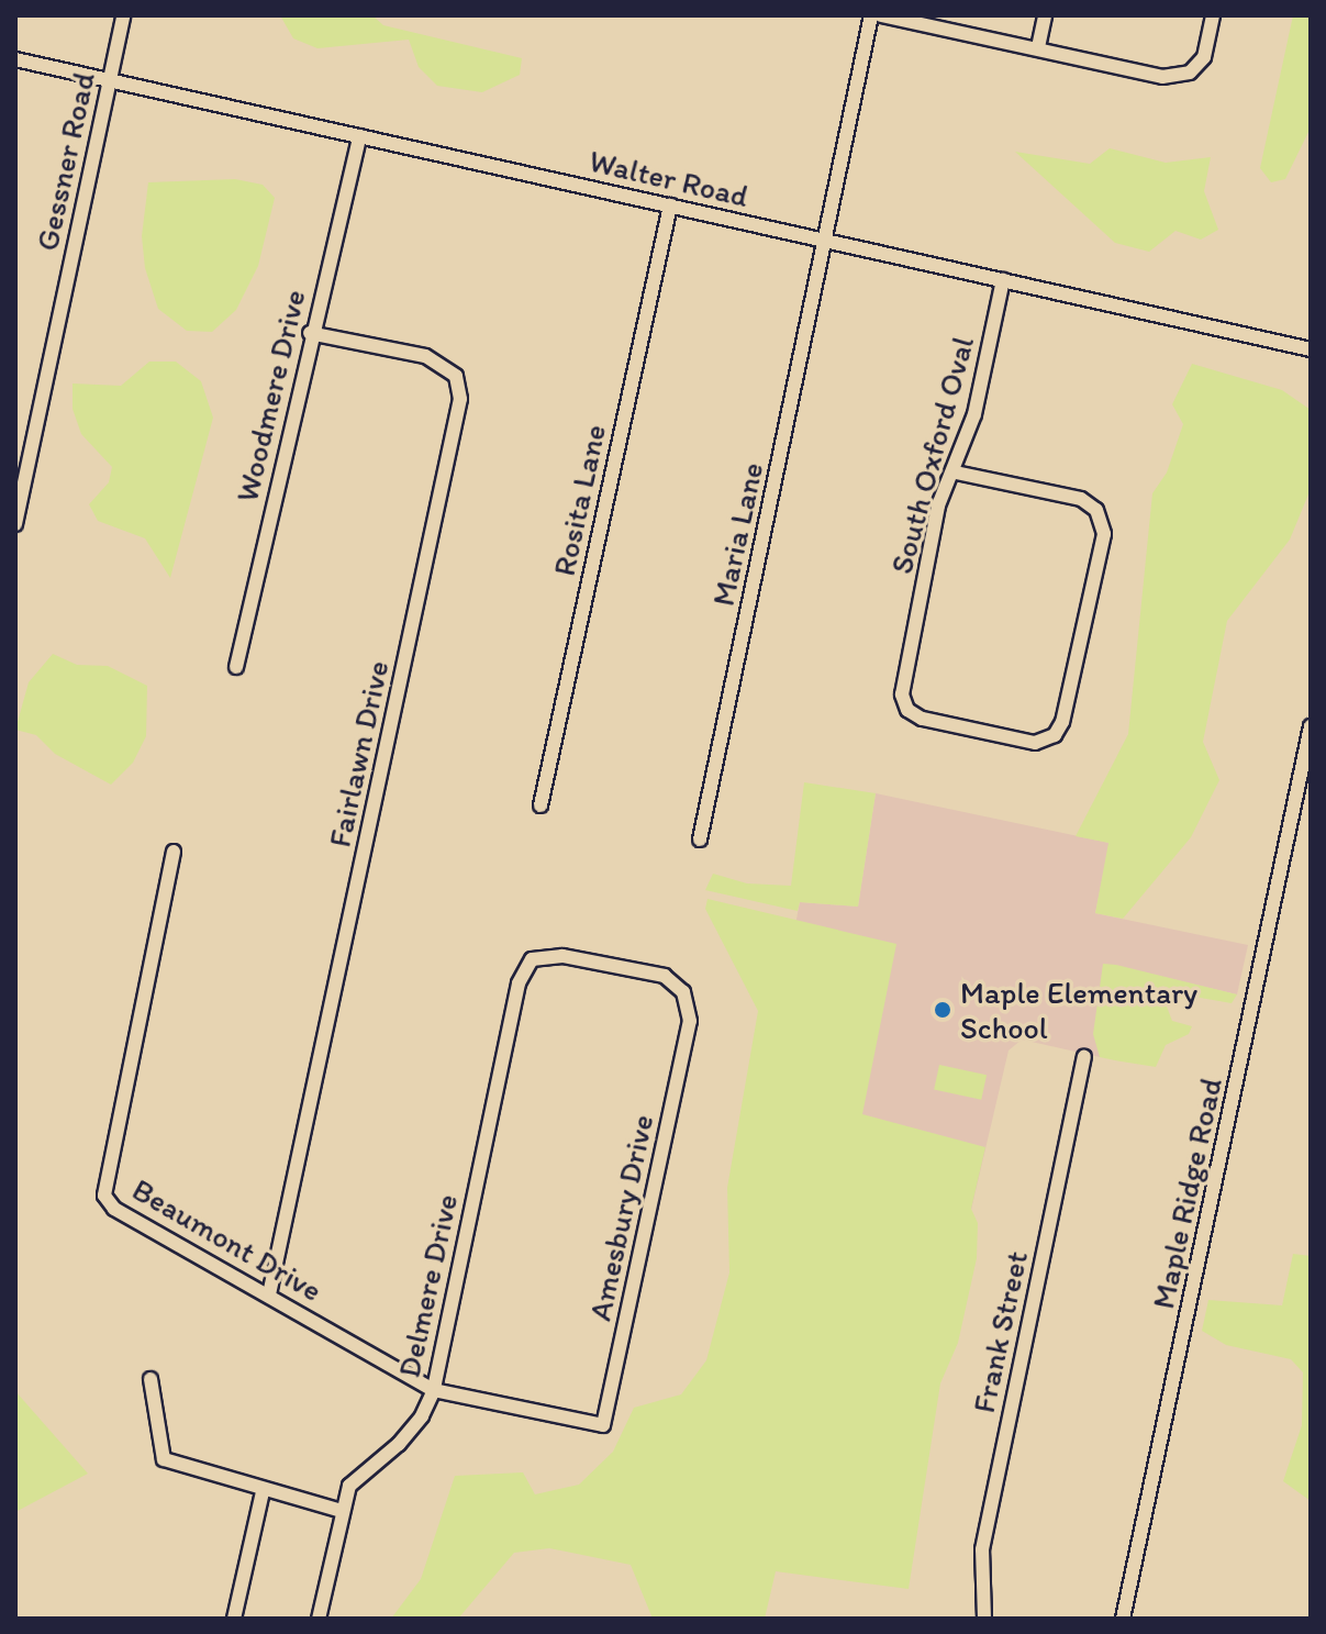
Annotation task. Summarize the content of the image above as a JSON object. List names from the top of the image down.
{
  "streets": {
    "street": [
      "Gessner Road",
      "Walter Road",
      "Woodmere Drive",
      "South Oxford Oval",
      "Rosita Lane",
      "Maria Lane",
      "Fairlawn Drive",
      "Maple Ridge Road",
      "Amesbury Drive",
      "Beaumont Drive",
      "Delmere Drive",
      "Frank Street"
    ]
  },
  "crossings": [
    ["Gessner Road", "Walter Road"],
    ["Walter Road", "Woodmere Drive"],
    ["Walter Road", "South Oxford Oval"],
    ["Walter Road", "Rosita Lane"],
    ["Walter Road", "Maria Lane"],
    ["Woodmere Drive", "Fairlawn Drive"],
    ["Fairlawn Drive", "Beaumont Drive"],
    ["Amesbury Drive", "Beaumont Drive"],
    ["Amesbury Drive", "Delmere Drive"],
    ["Beaumont Drive", "Delmere Drive"]
  ],
  "places": ["Maple Elementary School"]
}
